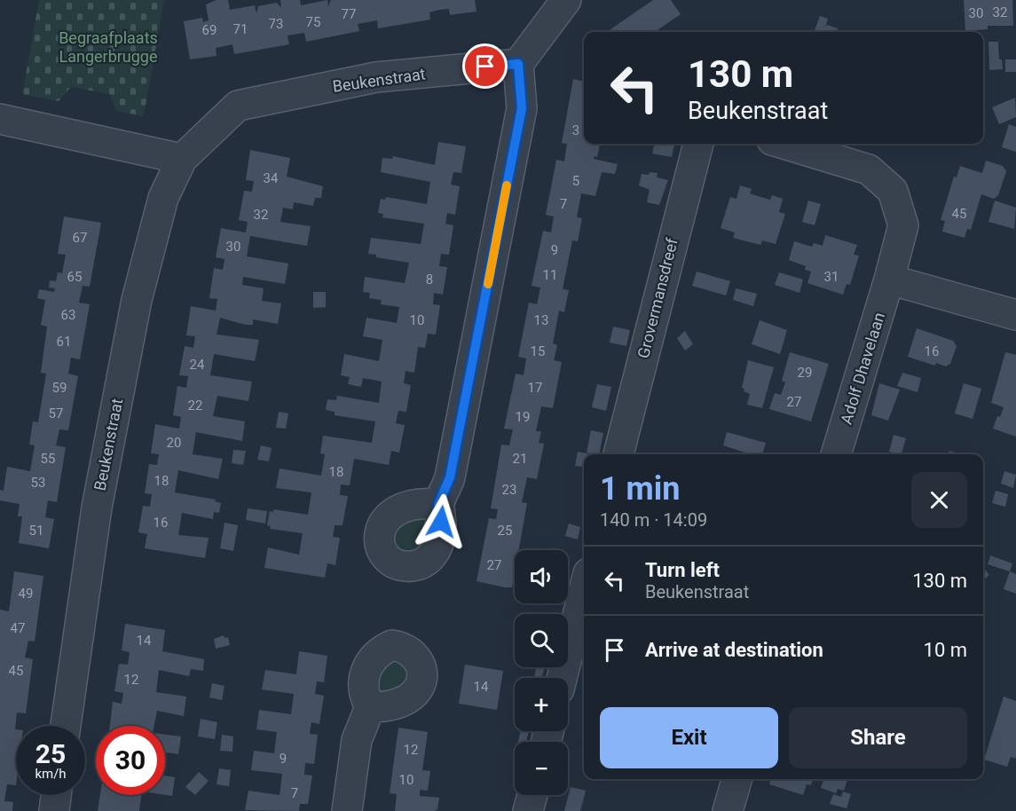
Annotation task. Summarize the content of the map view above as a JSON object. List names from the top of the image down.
{
  "streets": {
    "street": ["Beukenstraat", "Grovermansdreef", "Adolf Dhavelaan"]
  },
  "parks": ["Begraafplaats Langerbrugge"],
  "house_numbers": [
    "32",
    "30",
    "77",
    "75",
    "73",
    "71",
    "69",
    "3",
    "34",
    "5",
    "7",
    "45",
    "32",
    "67",
    "30",
    "9",
    "11",
    "65",
    "31",
    "8",
    "63",
    "10",
    "13",
    "61",
    "15",
    "16",
    "24",
    "29",
    "59",
    "17",
    "27",
    "22",
    "57",
    "19",
    "20",
    "55",
    "21",
    "18",
    "18",
    "53",
    "23",
    "16",
    "51",
    "25",
    "27",
    "49",
    "47",
    "14",
    "45",
    "12",
    "14",
    "12",
    "9",
    "10",
    "7"
  ],
  "page": {
    "turn": ["130 m", "Beukenstraat"],
    "heading": ["1 min", "140 m · 14:09"],
    "list": [
      {
        "name": "Turn left",
        "note": "Beukenstraat",
        "value": "130 m"
      },
      {
        "name": "Arrive at destination",
        "value": "10 m"
      }
    ],
    "map_buttons": ["+", "−"],
    "buttons": ["Exit", "Share"],
    "speed": "25 km/h",
    "limit": "30"
  }
}
